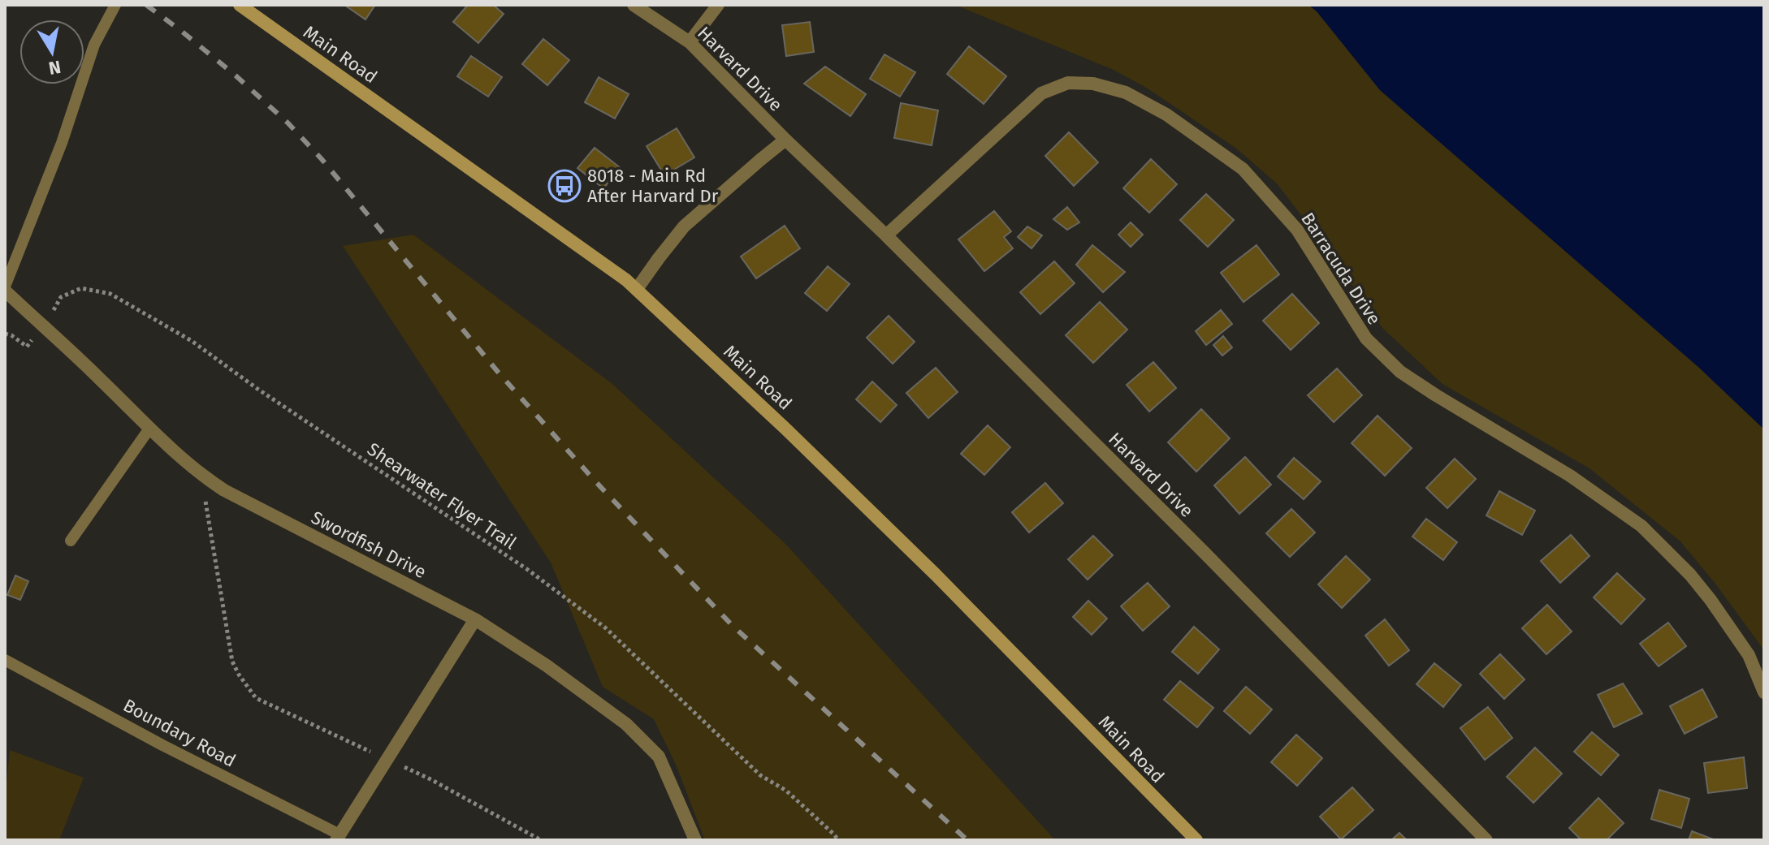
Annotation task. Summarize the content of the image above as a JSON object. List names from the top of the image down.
{
  "streets": {
    "main road": ["Main Road"],
    "street": [
      "Harvard Drive",
      "Barracuda Drive",
      "Swordfish Drive",
      "Boundary Road"
    ],
    "path": ["Shearwater Flyer Trail"]
  },
  "crossings": [
    ["Harvard Drive", "Barracuda Drive"],
    ["Shearwater Flyer Trail", "Swordfish Drive"],
    ["Swordfish Drive", "Boundary Road"]
  ],
  "places": {
    "bus stop": ["8018 - Main Rd After Harvard Dr"]
  },
  "north": "bottom"
}
